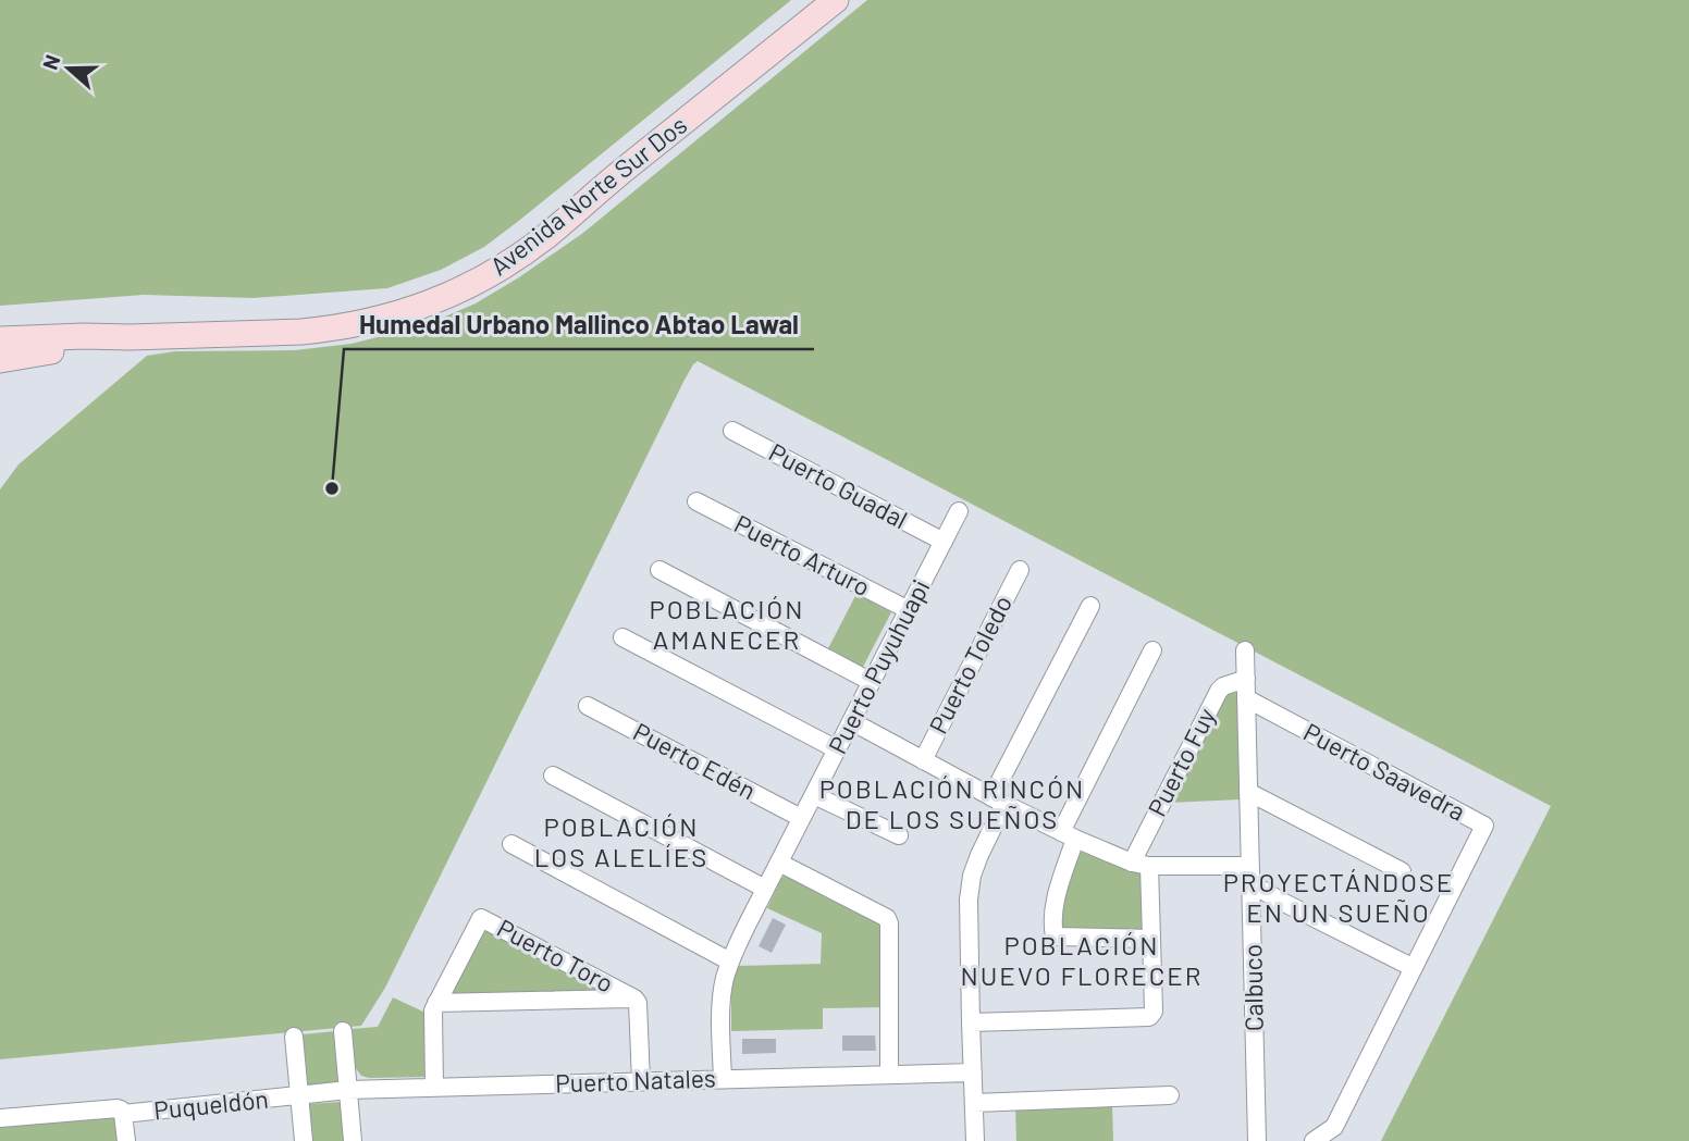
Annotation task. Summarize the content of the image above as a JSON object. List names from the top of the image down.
{
  "streets": {
    "main road": ["Avenida Norte Sur Dos"],
    "street": [
      "Puerto Guadal",
      "Puerto Arturo",
      "Puerto Toledo",
      "Puerto Puyuhuapi",
      "Puerto Edén",
      "Puerto Fuy",
      "Puerto Saavedra",
      "Puerto Toro",
      "Calbuco",
      "Puerto Natales",
      "Puqueldón"
    ]
  },
  "crossings": [
    ["Puerto Guadal", "Puerto Puyuhuapi"],
    ["Puerto Arturo", "Puerto Puyuhuapi"],
    ["Puerto Puyuhuapi", "Puerto Edén"],
    ["Puerto Puyuhuapi", "Puerto Natales"],
    ["Puerto Fuy", "Calbuco"],
    ["Puerto Saavedra", "Calbuco"],
    ["Puerto Toro", "Puerto Natales"],
    ["Puerto Natales", "Puqueldón"]
  ],
  "districts": [
    "POBLACIÓN AMANECER",
    "POBLACIÓN RINCÓN DE LOS SUEÑOS",
    "POBLACIÓN LOS ALELÍES",
    "PROYECTÁNDOSE EN UN SUEÑO",
    "POBLACIÓN NUEVO FLORECER"
  ],
  "places": ["Humedal Urbano Mallinco Abtao Lawal"],
  "north": "left"
}
